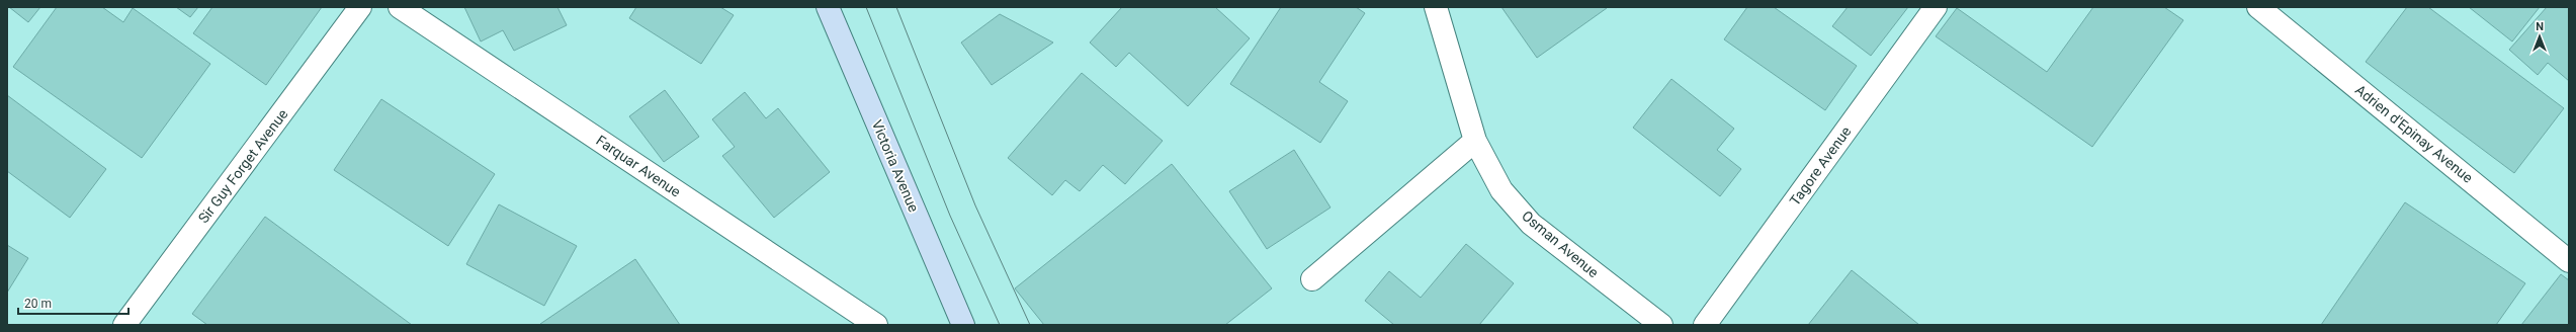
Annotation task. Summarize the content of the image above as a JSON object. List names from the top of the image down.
{
  "streets": {
    "main road": ["Victoria Avenue"],
    "street": [
      "Adrien d'Epinay Avenue",
      "Sir Guy Forget Avenue",
      "Farquar Avenue",
      "Tagore Avenue",
      "Osman Avenue"
    ]
  },
  "scale_bar": "20 m",
  "north": "top"
}
